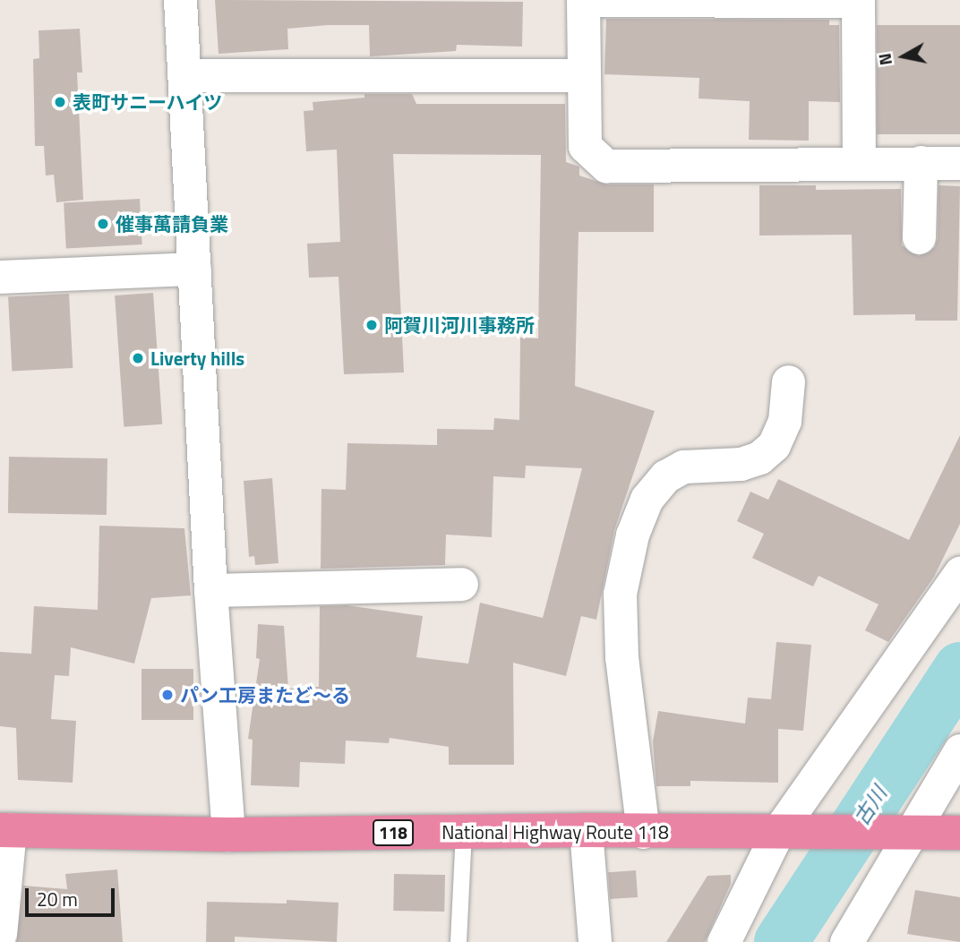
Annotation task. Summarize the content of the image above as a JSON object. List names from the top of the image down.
{
  "streets": {
    "highway": ["National Highway Route 118", "118"]
  },
  "water": ["古川"],
  "places": [
    "表町サニーハイツ",
    "催事萬請負業",
    "阿賀川河川事務所",
    "Liverty hills",
    "パン工房またど～る"
  ],
  "scale_bar": "20 m",
  "north": "left"
}
